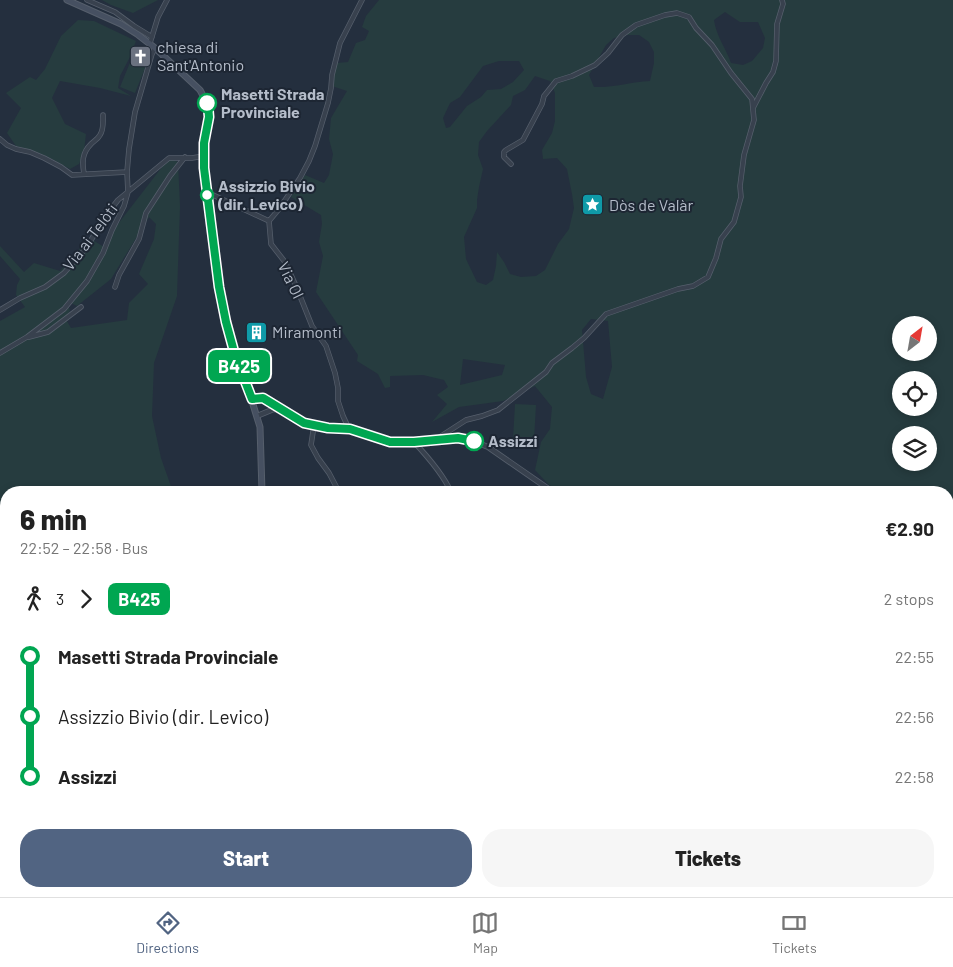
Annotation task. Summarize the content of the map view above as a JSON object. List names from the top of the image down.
{
  "streets": {
    "street": ["Via ai Telòti", "Via Ol"]
  },
  "places": {
    "church": ["chiesa di Sant'Antonio"],
    "other": ["Masetti Strada Provinciale", "Assizzio Bivio (dir. Levico)", "Assizzi"],
    "place": ["Dòs de Valàr"],
    "building": ["Miramonti"]
  },
  "lines": ["bus line B425"],
  "north": "top right",
  "page": {
    "on_map": "B425",
    "heading": ["6 min", "22:52 – 22:58 · Bus", "€2.90"],
    "legs": ["3", "B425", "2 stops"],
    "list": [
      {
        "name": "Masetti Strada Provinciale",
        "value": "22:55"
      },
      {
        "name": "Assizzio Bivio (dir. Levico)",
        "value": "22:56"
      },
      {
        "name": "Assizzi",
        "value": "22:58"
      }
    ],
    "buttons": ["Start", "Tickets"],
    "tabs": ["Directions", "Map", "Tickets"]
  }
}
